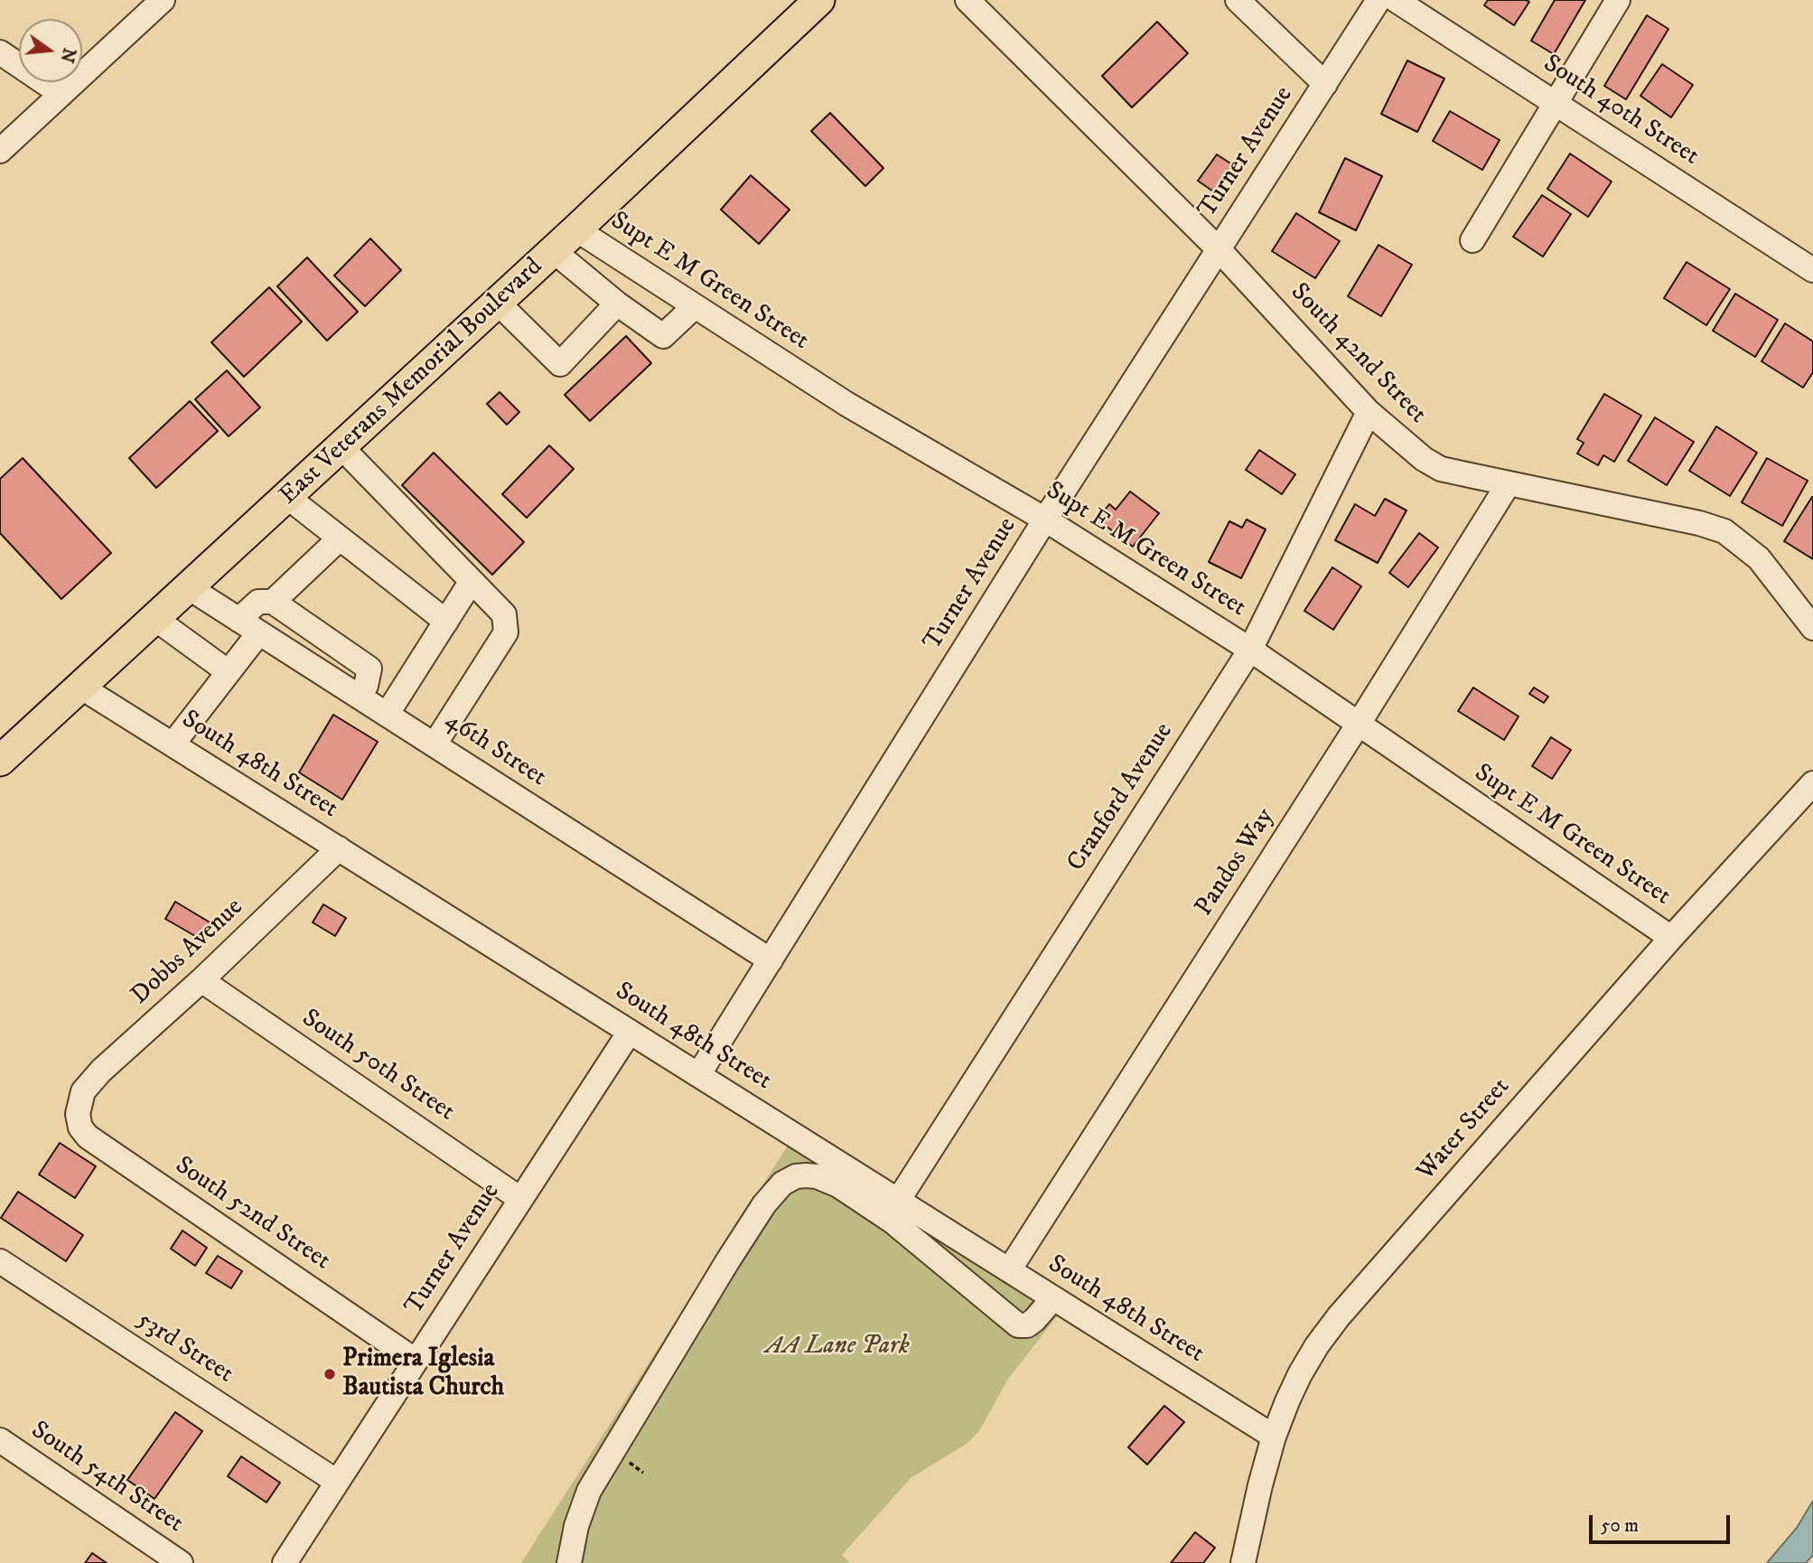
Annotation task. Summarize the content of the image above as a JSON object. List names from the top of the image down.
{
  "streets": {
    "main road": ["East Veterans Memorial Boulevard"],
    "street": [
      "South 40th Street",
      "Turner Avenue",
      "Supt E M Green Street",
      "South 42nd Street",
      "46th Street",
      "South 48th Street",
      "Cranford Avenue",
      "Pandos Way",
      "Dobbs Avenue",
      "South 50th Street",
      "Water Street",
      "South 52nd Street",
      "53rd Street",
      "South 54th Street"
    ]
  },
  "crossings": [
    ["Turner Avenue", "Supt E M Green Street"],
    ["Turner Avenue", "South 42nd Street"],
    ["Turner Avenue", "46th Street"],
    ["Turner Avenue", "South 48th Street"],
    ["Turner Avenue", "South 50th Street"],
    ["Turner Avenue", "South 52nd Street"],
    ["Turner Avenue", "53rd Street"],
    ["Supt E M Green Street", "East Veterans Memorial Boulevard"],
    ["Supt E M Green Street", "Cranford Avenue"],
    ["Supt E M Green Street", "Pandos Way"],
    ["Supt E M Green Street", "Water Street"],
    ["South 42nd Street", "Cranford Avenue"],
    ["South 42nd Street", "Pandos Way"],
    ["East Veterans Memorial Boulevard", "46th Street"],
    ["East Veterans Memorial Boulevard", "South 48th Street"],
    ["South 48th Street", "Cranford Avenue"],
    ["South 48th Street", "Pandos Way"],
    ["South 48th Street", "Dobbs Avenue"],
    ["South 48th Street", "Water Street"],
    ["Dobbs Avenue", "South 50th Street"],
    ["Dobbs Avenue", "South 52nd Street"]
  ],
  "parks": ["AA Lane Park"],
  "places": ["Primera Iglesia Bautista Church"],
  "scale_bar": "50 m",
  "north": "right"
}
